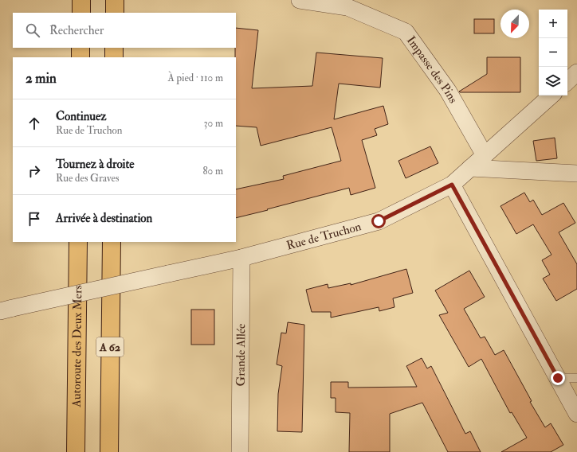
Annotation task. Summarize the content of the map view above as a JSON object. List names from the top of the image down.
{
  "streets": {
    "highway": ["Autoroute des Deux Mers", "A 62"],
    "street": ["Impasse des Pins", "Rue de Truchon", "Grande Allée"]
  },
  "crossings": [
    ["Impasse des Pins", "Rue de Truchon"],
    ["Rue de Truchon", "Grande Allée"]
  ],
  "north": "bottom left",
  "page": {
    "map_buttons": ["+", "−"],
    "search": "Rechercher",
    "heading": ["2 min", "À pied · 110 m"],
    "list": [
      ["Continuez", "Rue de Truchon", "30 m"],
      ["Tournez à droite", "Rue des Graves", "80 m"],
      "Arrivée à destination"
    ]
  }
}
